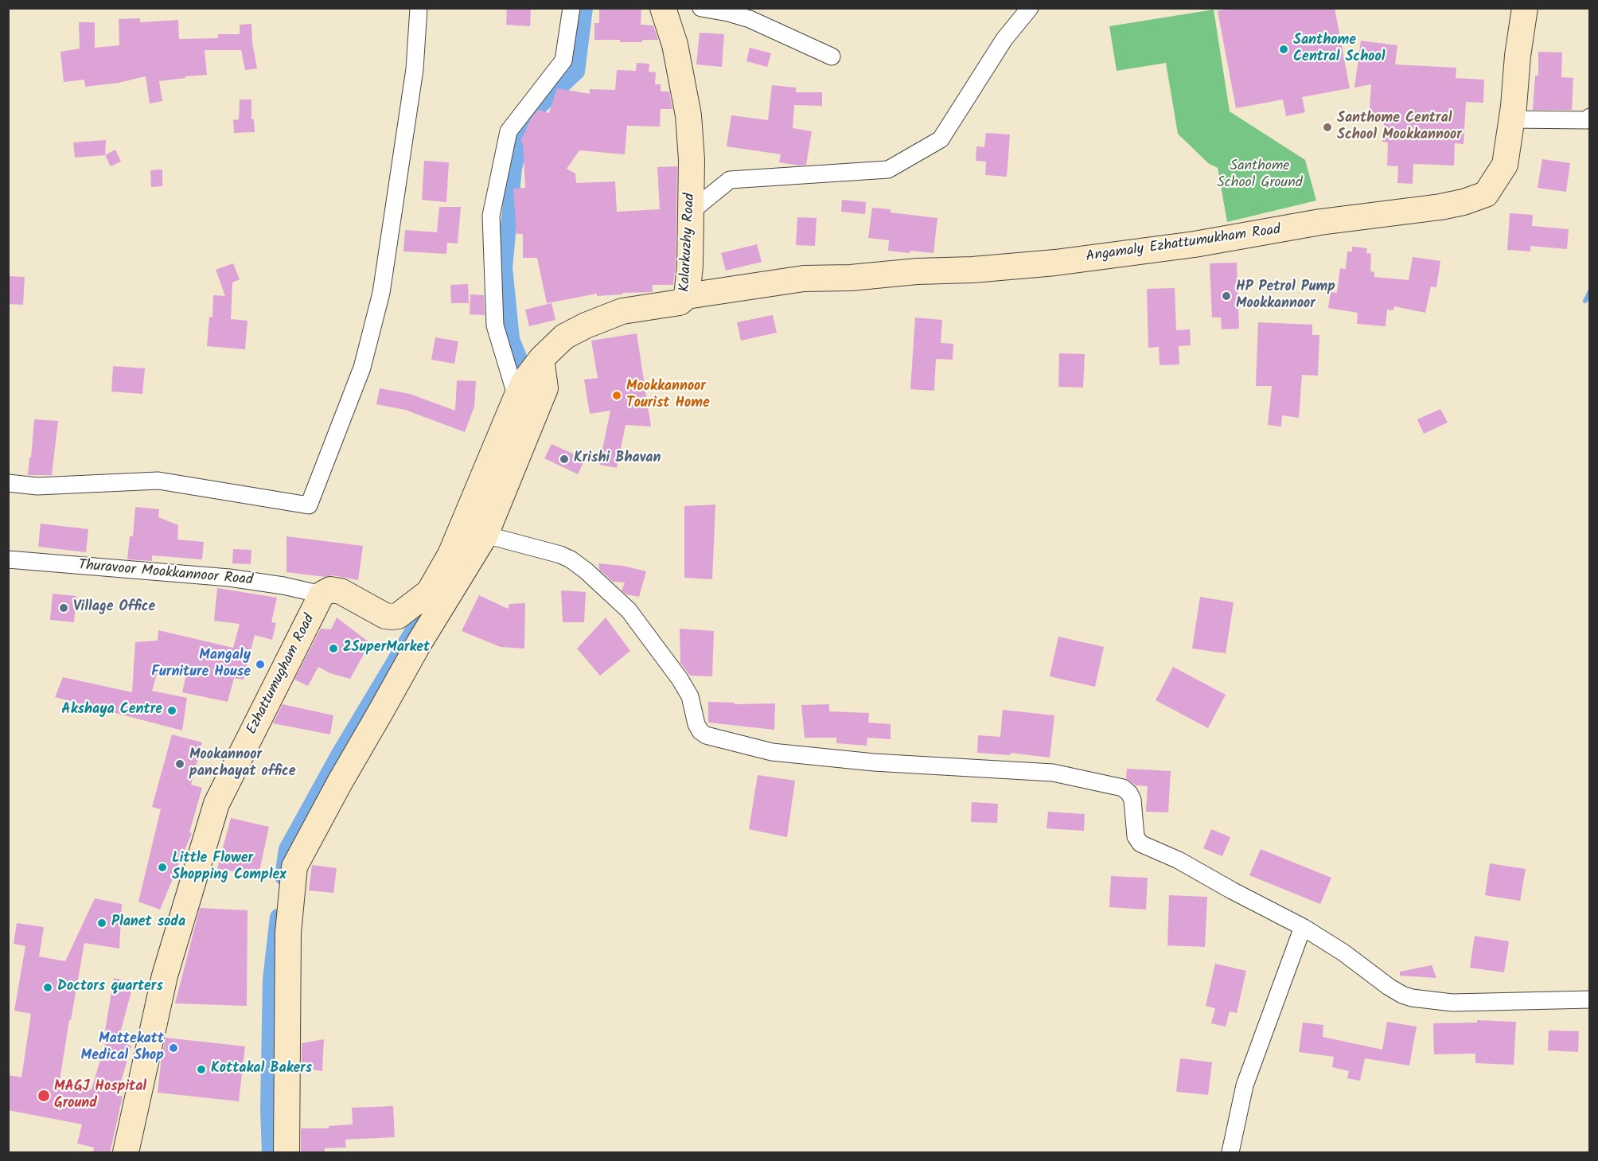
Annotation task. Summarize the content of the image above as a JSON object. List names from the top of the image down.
{
  "streets": {
    "street": [
      "Kalarkuzhy Road",
      "Angamaly Ezhattumukham Road",
      "Thuravoor Mookkannoor Road",
      "Ezhattumugham Road"
    ]
  },
  "crossings": [
    ["Kalarkuzhy Road", "Angamaly Ezhattumukham Road"],
    ["Thuravoor Mookkannoor Road", "Ezhattumugham Road"]
  ],
  "parks": ["Santhome School Ground"],
  "places": [
    "Santhome Central School",
    "Santhome Central School Mookkannoor",
    "HP Petrol Pump Mookkannoor",
    "Mookkannoor Tourist Home",
    "Krishi Bhavan",
    "Village Office",
    "2SuperMarket",
    "Mangaly Furniture House",
    "Akshaya Centre",
    "Mookannoor panchayat office",
    "Little Flower Shopping Complex",
    "Planet soda",
    "Doctors quarters",
    "Mattekatt Medical Shop",
    "Kottakal Bakers",
    "MAGJ Hospital Ground"
  ]
}
